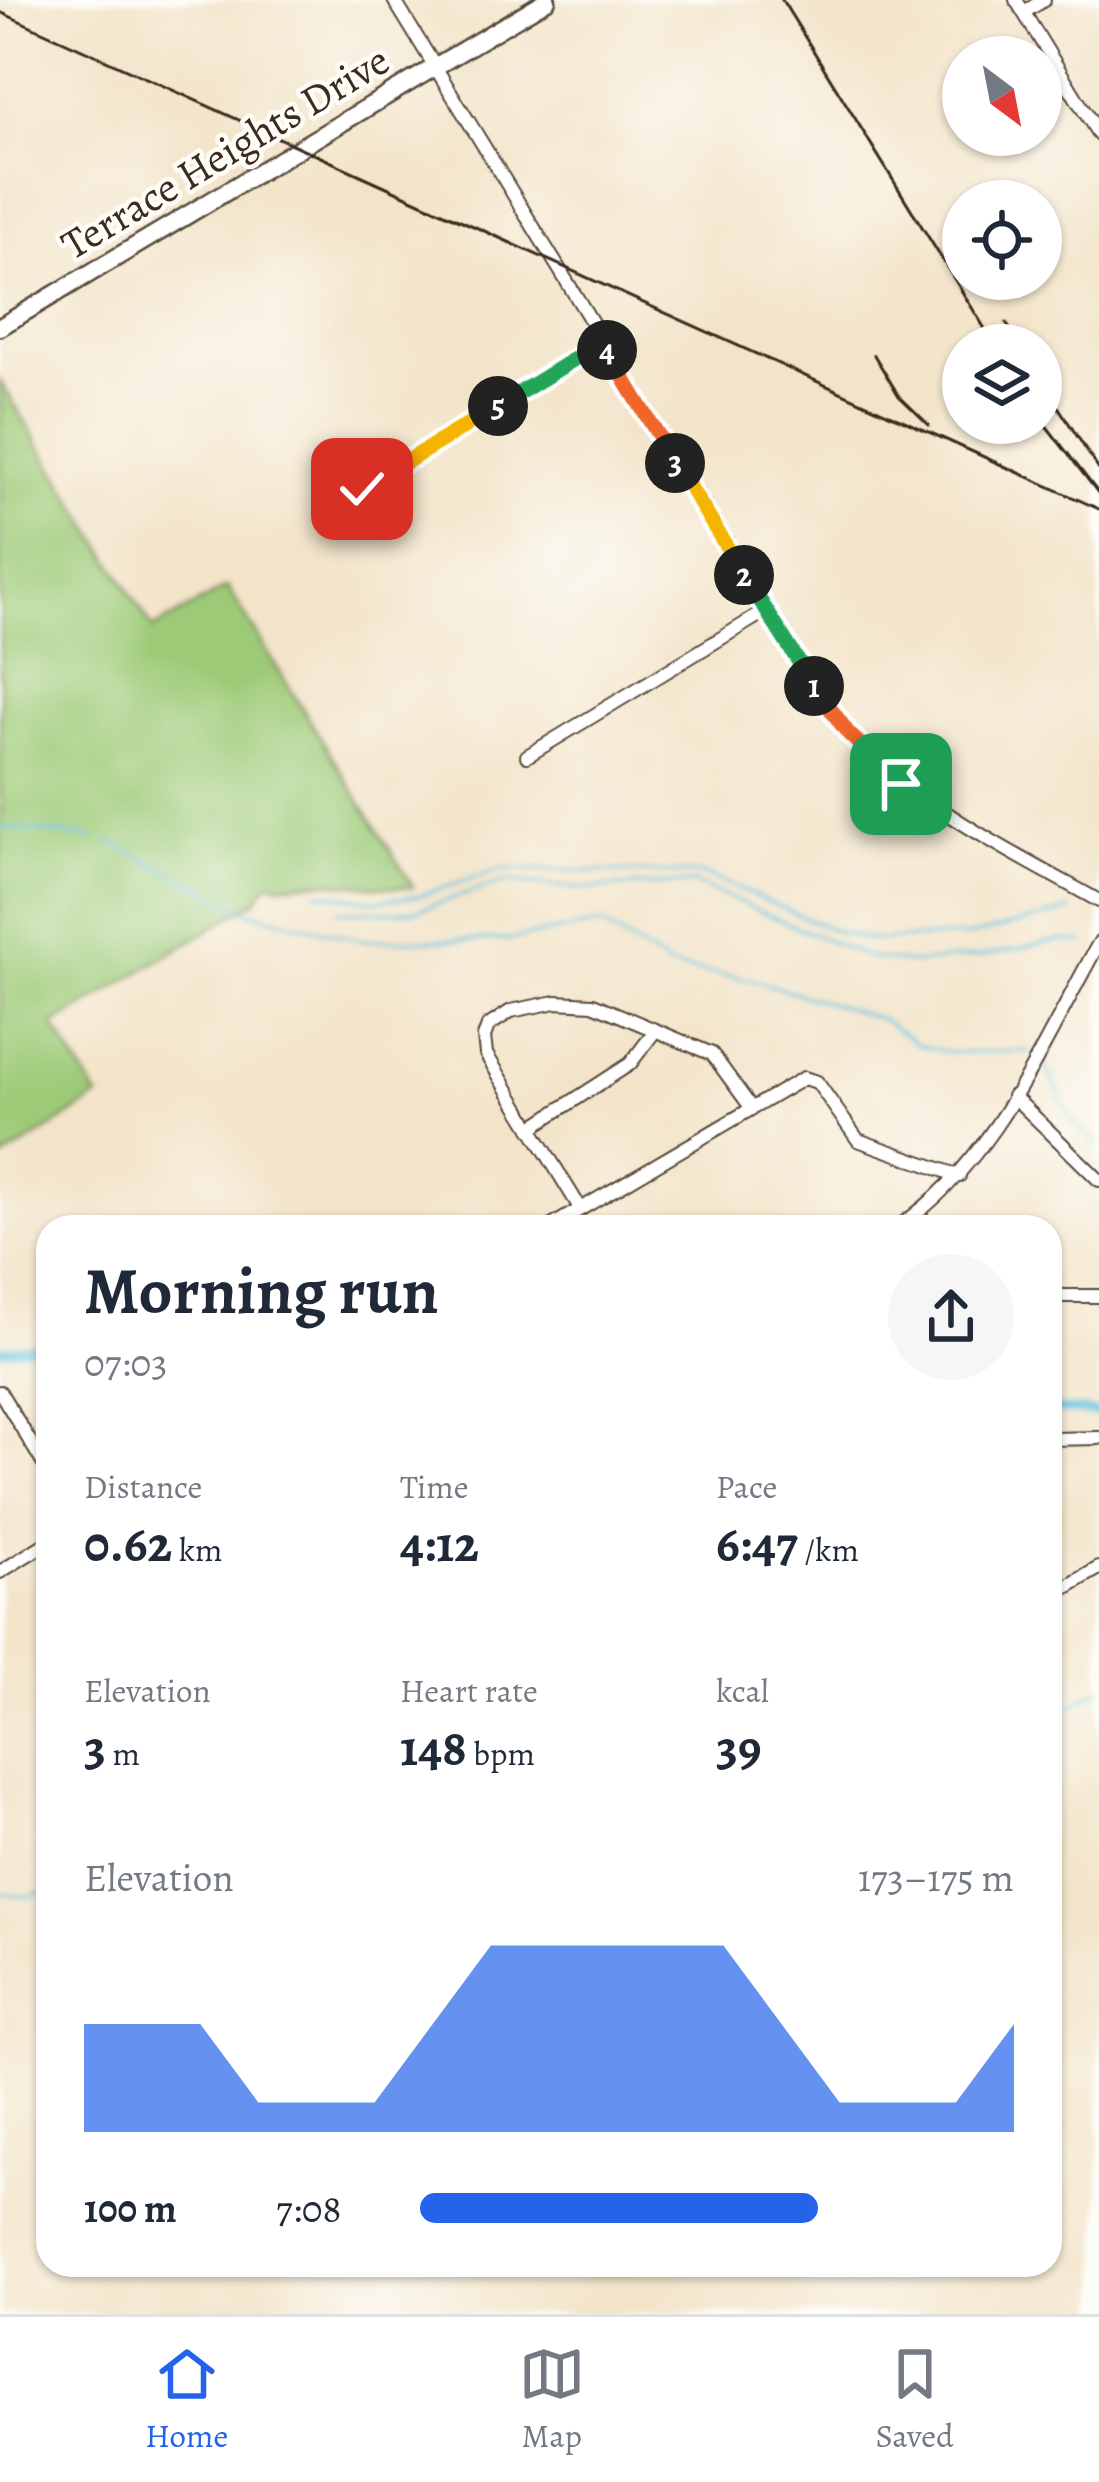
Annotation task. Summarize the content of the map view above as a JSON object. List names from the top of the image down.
{
  "streets": {
    "main road": ["Terrace Heights Drive"]
  },
  "north": "bottom right",
  "page": {
    "pins": [
      "4",
      "5",
      "3",
      "2",
      "1"
    ],
    "heading": ["Morning run", "07:03"],
    "stats": [
      ["Distance", "0.62 km"],
      ["Time", "4:12"],
      ["Pace", "6:47 /km"],
      ["Elevation", "3 m"],
      ["Heart rate", "148 bpm"],
      ["kcal", "39"]
    ],
    "chart": ["Elevation", "173–175 m"],
    "list": [
      {
        "name": "100 m",
        "note": "7:08"
      }
    ],
    "tabs": ["Home", "Map", "Saved"]
  }
}
